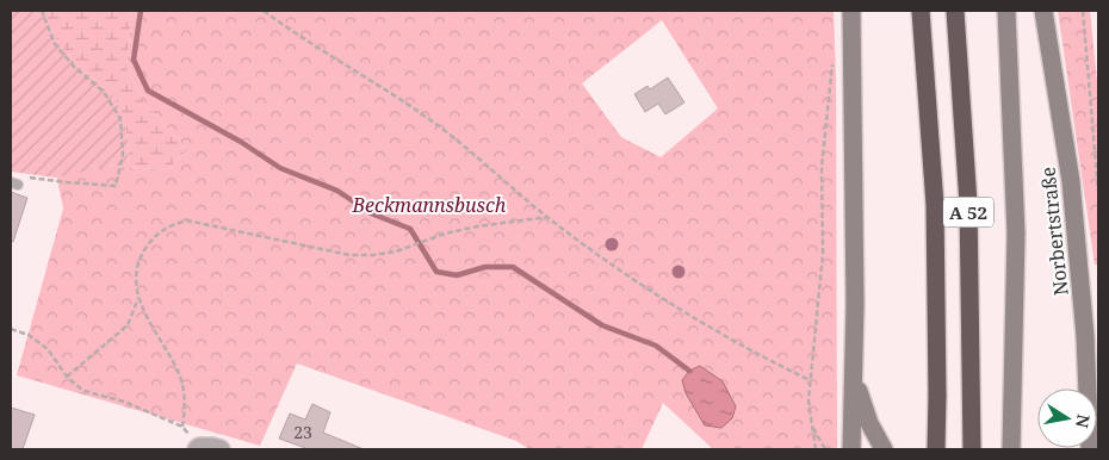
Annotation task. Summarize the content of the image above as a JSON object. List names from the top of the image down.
{
  "streets": {
    "highway": ["A 52"],
    "main road": ["Norbertstraße"]
  },
  "parks": ["Beckmannsbusch"],
  "house_numbers": ["23"],
  "north": "right"
}
